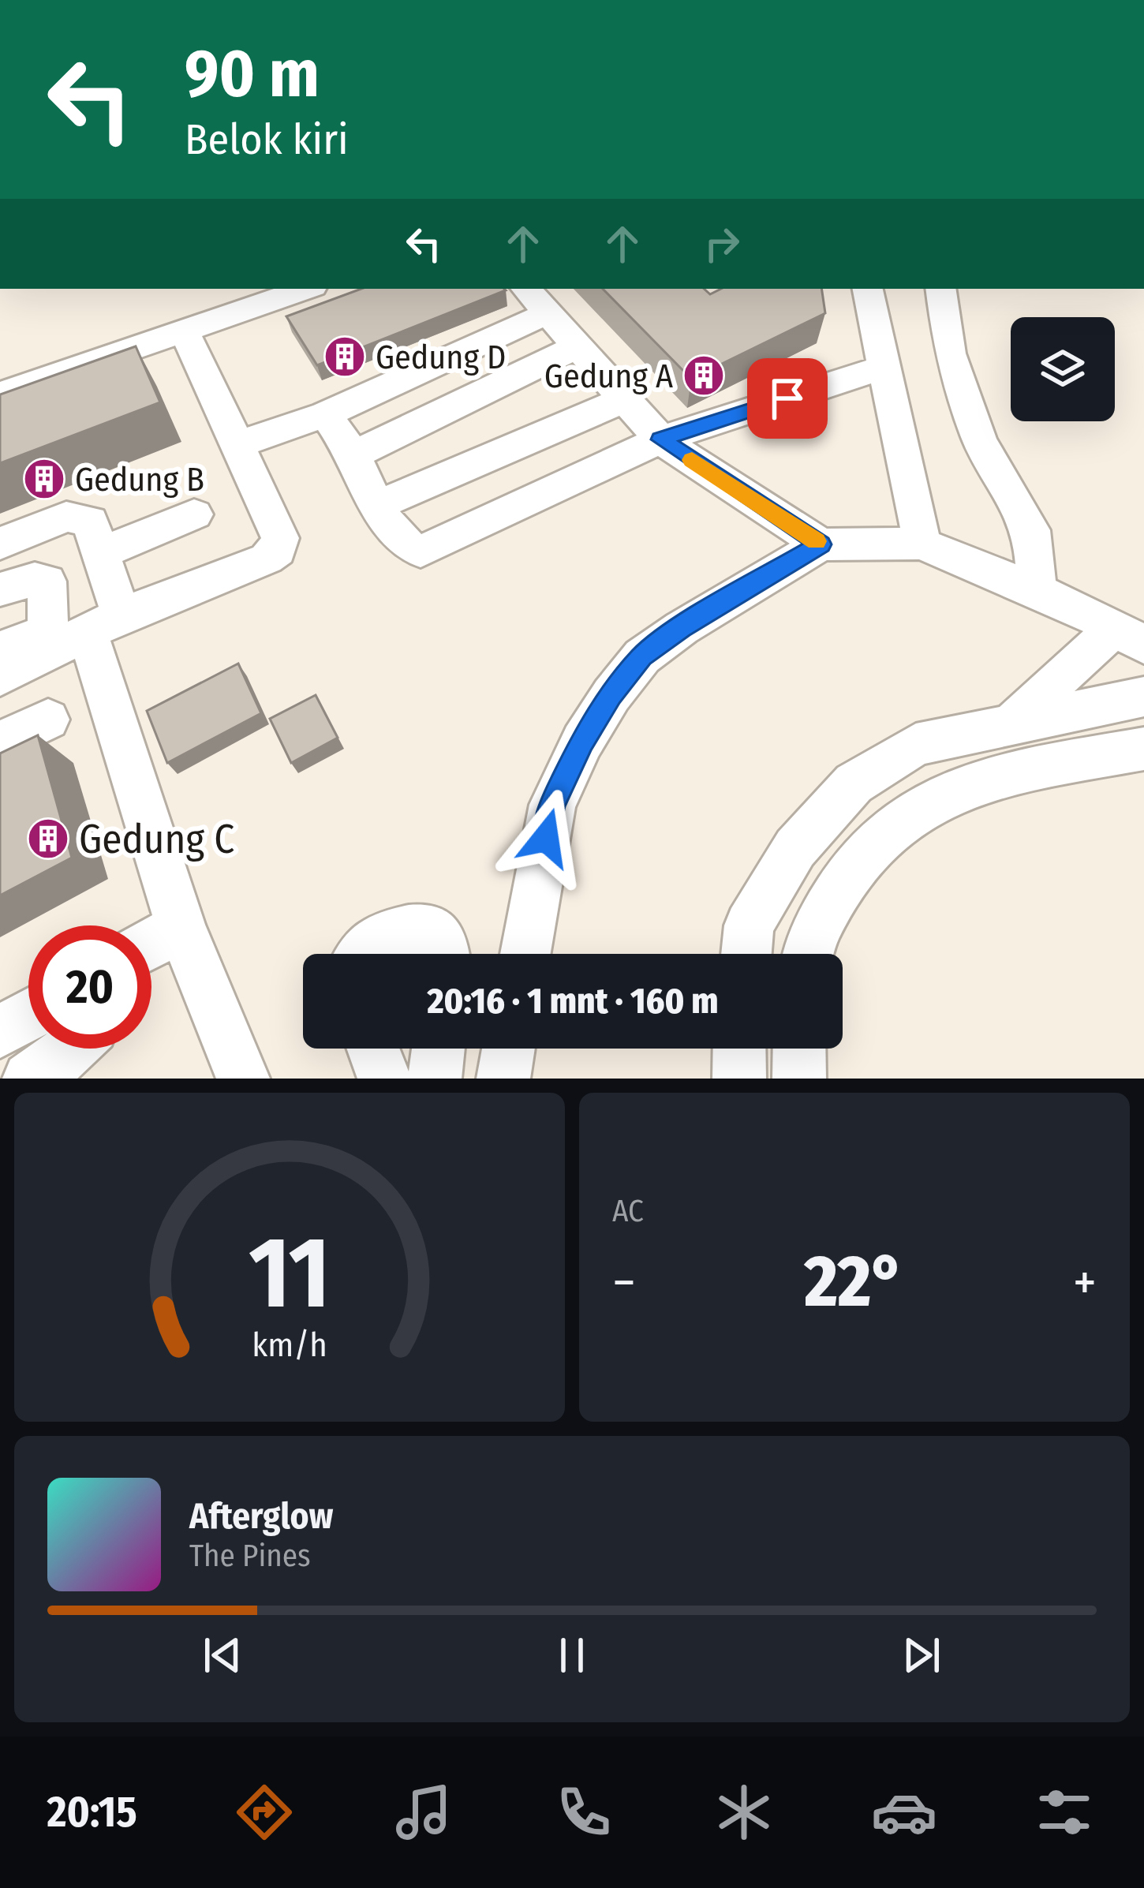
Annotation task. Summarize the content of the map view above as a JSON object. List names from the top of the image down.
{
  "places": {
    "building": [
      "Gedung D",
      "Gedung A",
      "Gedung B",
      "Gedung C"
    ]
  },
  "page": {
    "turn": ["90 m", "Belok kiri"],
    "limit": "20",
    "trip": "20:16 · 1 mnt · 160 m",
    "tile": "AC",
    "heat": ["−", "22°", "+"],
    "song": ["Afterglow", "The Pines"],
    "tabs": "20:15",
    "gauge": ["11", "km/h"]
  }
}
